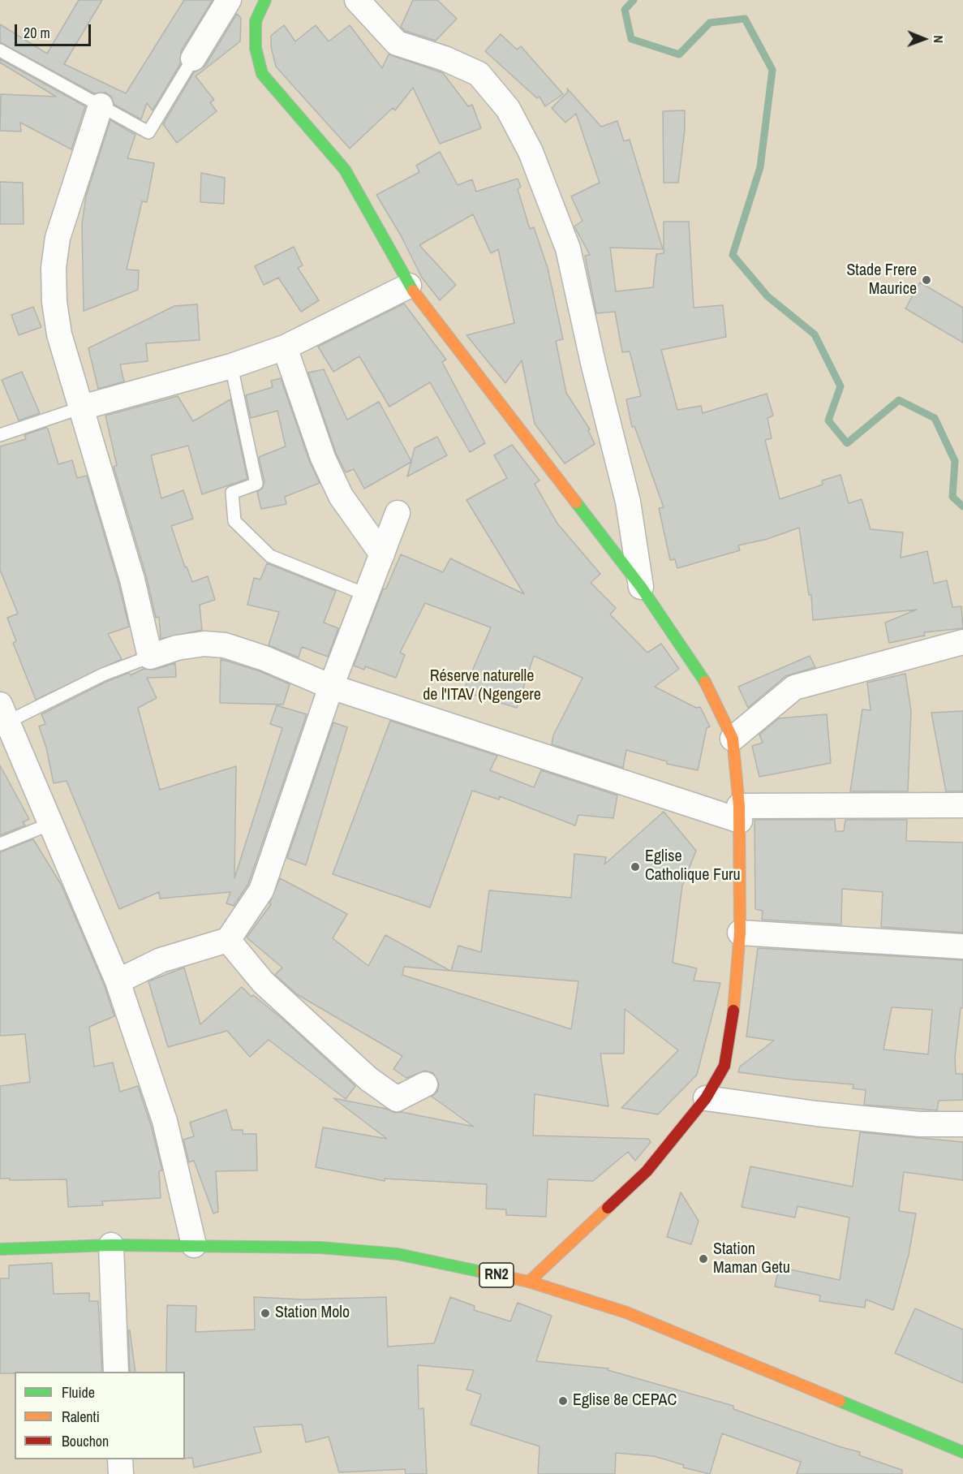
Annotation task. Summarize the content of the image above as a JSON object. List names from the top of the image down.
{
  "streets": {
    "main road": ["RN2"]
  },
  "parks": ["Réserve naturelle de l'ITAV (Ngengere"],
  "places": [
    "Stade Frere Maurice",
    "Eglise Catholique Furu",
    "Station Maman Getu",
    "Station Molo",
    "Eglise 8e CEPAC"
  ],
  "legend": ["Fluide", "Ralenti", "Bouchon"],
  "scale_bar": "20 m",
  "north": "right"
}
